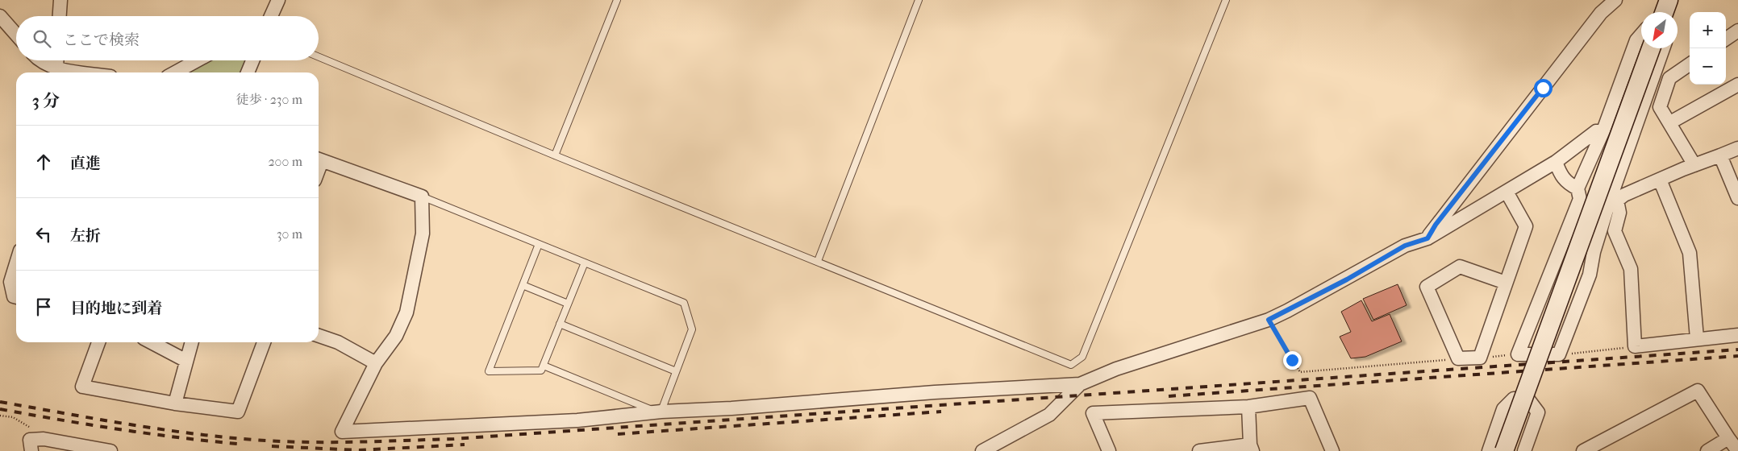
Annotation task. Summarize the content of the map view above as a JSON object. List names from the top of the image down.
{
  "north": "bottom left",
  "page": {
    "map_buttons": ["+", "−"],
    "search": "ここで検索",
    "heading": ["3 分", "徒歩 · 230 m"],
    "list": [
      ["直進", "200 m"],
      ["左折", "30 m"],
      "目的地に到着"
    ]
  }
}
